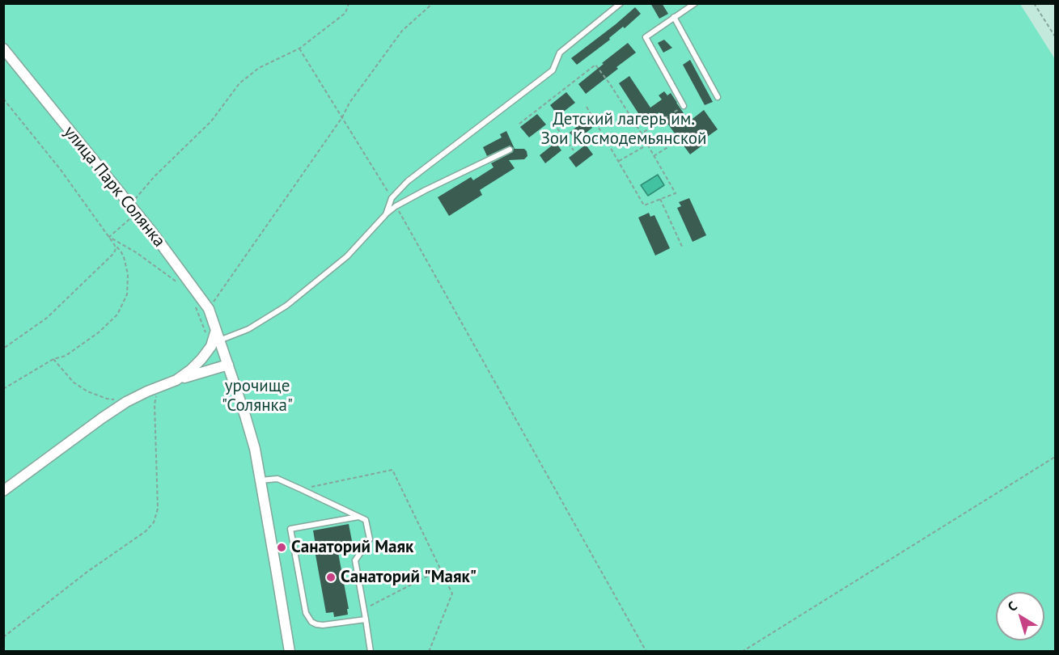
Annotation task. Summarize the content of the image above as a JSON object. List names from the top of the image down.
{
  "streets": {
    "street": ["улица Парк Солянка"]
  },
  "parks": ["Детский лагерь им. Зои Космодемьянской", "урочище \"Солянка\""],
  "places": ["Санаторий Маяк", "Санаторий \"Маяк\""],
  "north": "top left"
}
